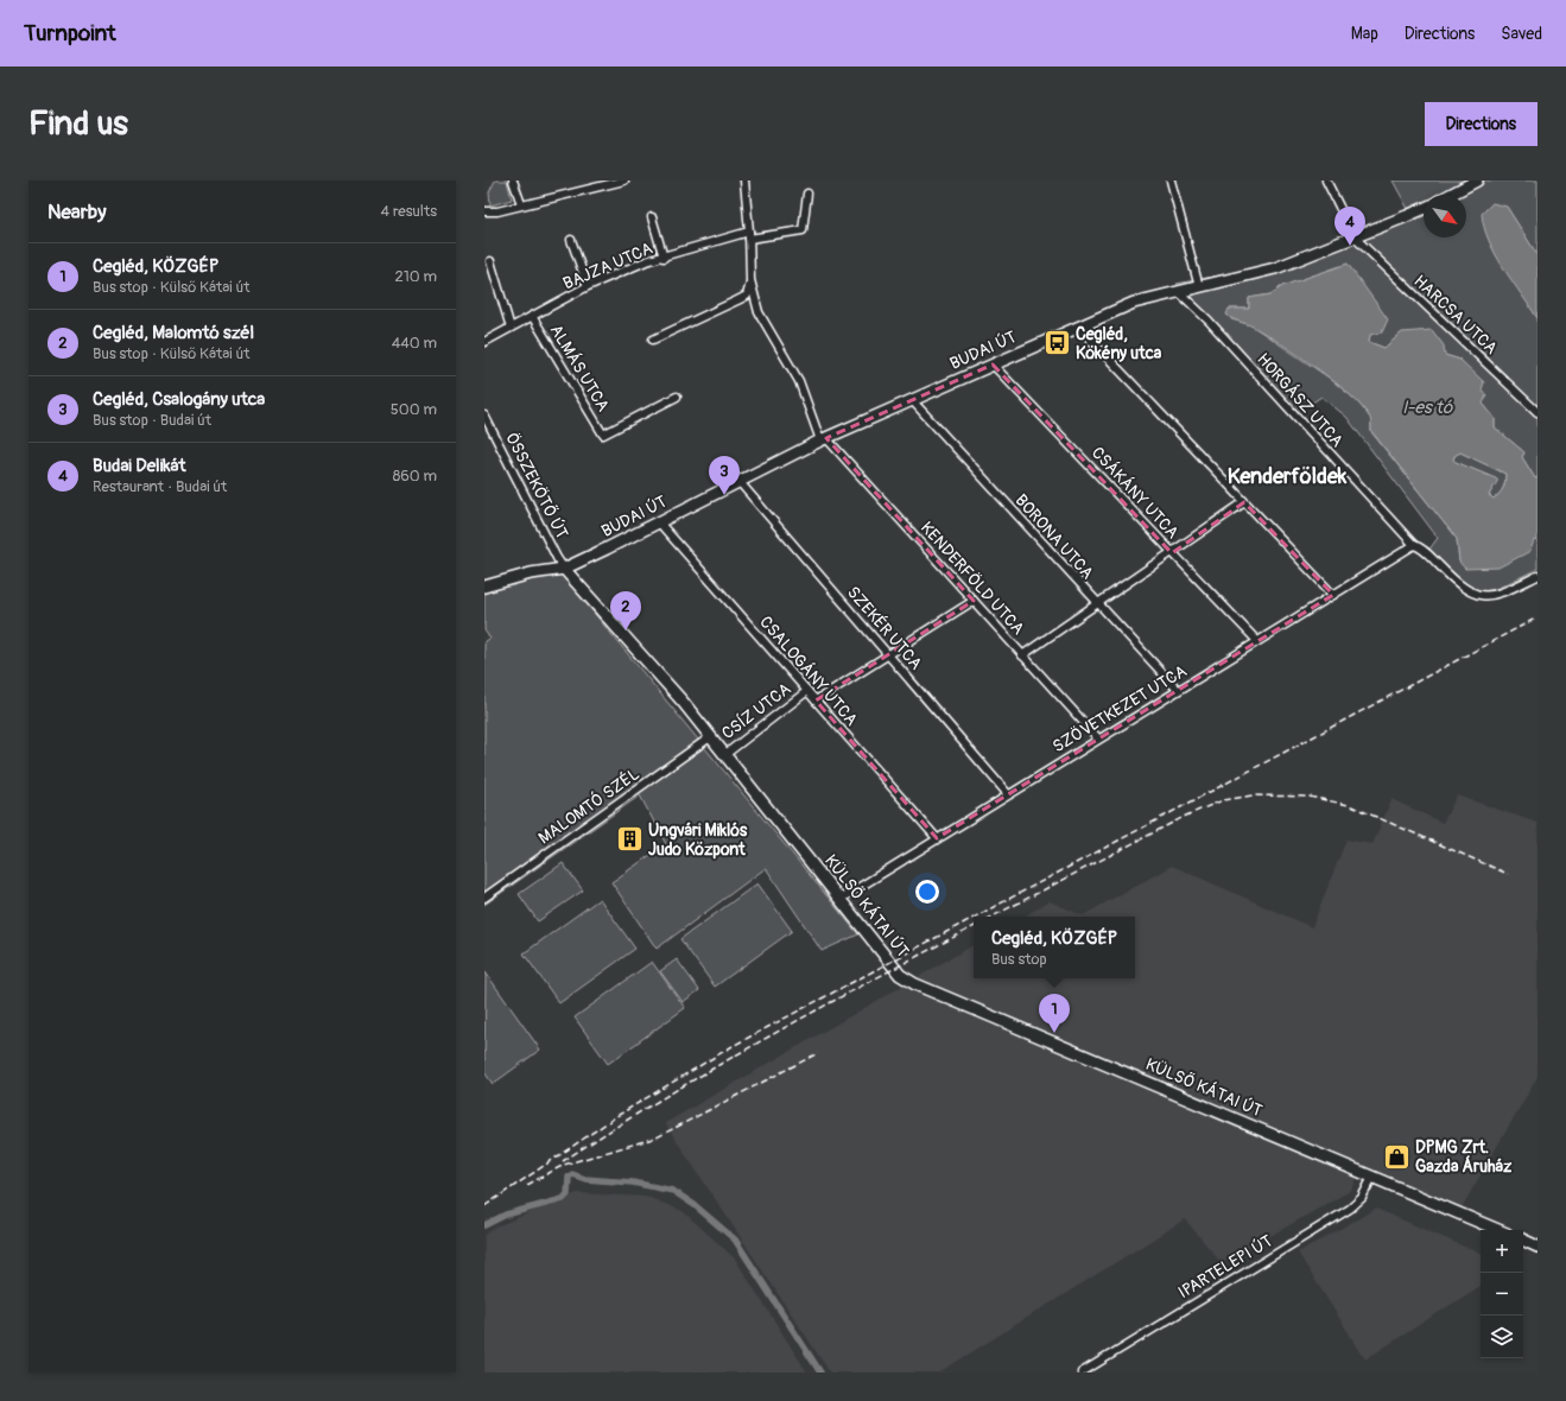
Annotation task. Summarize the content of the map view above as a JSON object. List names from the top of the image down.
{
  "streets": {
    "main road": ["BUDAI ÚT", "KÜLSŐ KÁTAI ÚT"],
    "street": [
      "BAJZA UTCA",
      "HARCSA UTCA",
      "ALMÁS UTCA",
      "HORGÁSZ UTCA",
      "ÖSSZEKÖTŐ ÚT",
      "CSÁKÁNY UTCA",
      "BORONA UTCA",
      "KENDERFÖLD UTCA",
      "SZEKÉR UTCA",
      "CSALOGÁNY UTCA",
      "SZÖVETKEZET UTCA",
      "CSÍZ UTCA",
      "MALOMTÓ SZÉL",
      "IPARTELEPI ÚT"
    ]
  },
  "crossings": [
    ["BAJZA UTCA", "ALMÁS UTCA"],
    ["HARCSA UTCA", "BUDAI ÚT"],
    ["BUDAI ÚT", "HORGÁSZ UTCA"],
    ["BUDAI ÚT", "ÖSSZEKÖTŐ ÚT"],
    ["BUDAI ÚT", "CSÁKÁNY UTCA"],
    ["BUDAI ÚT", "BORONA UTCA"],
    ["BUDAI ÚT", "KENDERFÖLD UTCA"],
    ["BUDAI ÚT", "SZEKÉR UTCA"],
    ["BUDAI ÚT", "CSALOGÁNY UTCA"],
    ["BUDAI ÚT", "KÜLSŐ KÁTAI ÚT"],
    ["HORGÁSZ UTCA", "SZÖVETKEZET UTCA"],
    ["ÖSSZEKÖTŐ ÚT", "KÜLSŐ KÁTAI ÚT"],
    ["CSÁKÁNY UTCA", "SZÖVETKEZET UTCA"],
    ["BORONA UTCA", "SZÖVETKEZET UTCA"],
    ["KENDERFÖLD UTCA", "SZÖVETKEZET UTCA"],
    ["SZEKÉR UTCA", "SZÖVETKEZET UTCA"],
    ["CSALOGÁNY UTCA", "SZÖVETKEZET UTCA"],
    ["CSALOGÁNY UTCA", "CSÍZ UTCA"],
    ["SZÖVETKEZET UTCA", "KÜLSŐ KÁTAI ÚT"],
    ["CSÍZ UTCA", "KÜLSŐ KÁTAI ÚT"],
    ["MALOMTÓ SZÉL", "KÜLSŐ KÁTAI ÚT"],
    ["KÜLSŐ KÁTAI ÚT", "IPARTELEPI ÚT"]
  ],
  "districts": ["Kenderföldek"],
  "water": ["I-es tó"],
  "places": {
    "bus stop": ["Cegléd, Kökény utca"],
    "building": ["Ungvári Miklós Judo Központ"],
    "shop": ["DPMG Zrt. Gazda Áruház"]
  },
  "north": "bottom right",
  "page": {
    "header": "Turnpoint",
    "nav": ["Map", "Directions", "Saved"],
    "buttons": "Directions",
    "title": "Find us",
    "heading": ["Nearby", "4 results"],
    "pins": [
      "4",
      "3",
      "2",
      "1"
    ],
    "list": [
      {
        "mark": "1",
        "name": "Cegléd, KÖZGÉP",
        "note": "Bus stop · Külső Kátai út",
        "value": "210 m"
      },
      {
        "mark": "2",
        "name": "Cegléd, Malomtó szél",
        "note": "Bus stop · Külső Kátai út",
        "value": "440 m"
      },
      {
        "mark": "3",
        "name": "Cegléd, Csalogány utca",
        "note": "Bus stop · Budai út",
        "value": "500 m"
      },
      {
        "mark": "4",
        "name": "Budai Delikát",
        "note": "Restaurant · Budai út",
        "value": "860 m"
      }
    ],
    "popup": ["Cegléd, KÖZGÉP", "Bus stop"],
    "map_buttons": ["+", "−"]
  }
}
